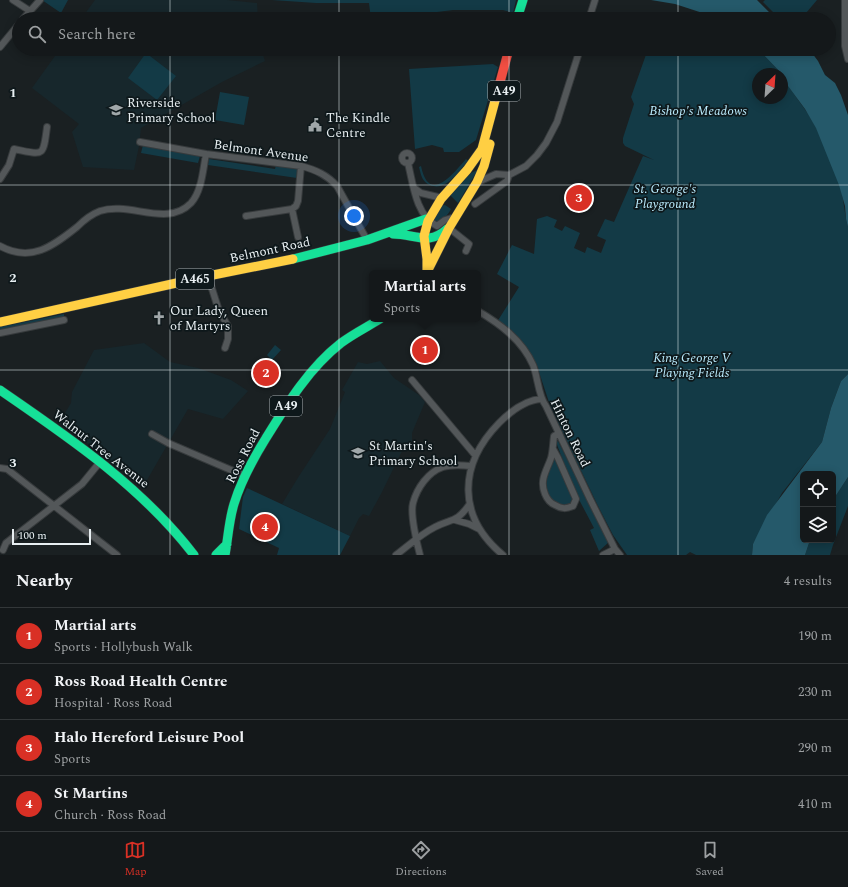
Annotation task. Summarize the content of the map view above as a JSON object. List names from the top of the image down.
{
  "streets": {
    "main road": [
      "A49",
      "Belmont Road",
      "A465",
      "Walnut Tree Avenue",
      "Ross Road"
    ],
    "street": ["Belmont Avenue", "Hinton Road"]
  },
  "crossings": [
    ["Belmont Avenue", "Belmont Road"],
    ["Belmont Road", "A465"]
  ],
  "parks": ["Bishop's Meadows", "St. George's Playground", "King George V Playing Fields"],
  "places": {
    "school or university": ["Riverside Primary School", "St Martin's Primary School"],
    "public building": ["The Kindle Centre"],
    "church": ["Our Lady, Queen of Martyrs"]
  },
  "scale_bar": "100 m",
  "north": "top right",
  "page": {
    "search": "Search here",
    "pins": [
      "3",
      "1",
      "2",
      "4"
    ],
    "popup": ["Martial arts", "Sports"],
    "scale": "100 m",
    "heading": ["Nearby", "4 results"],
    "list": [
      {
        "mark": "1",
        "name": "Martial arts",
        "note": "Sports · Hollybush Walk",
        "value": "190 m"
      },
      {
        "mark": "2",
        "name": "Ross Road Health Centre",
        "note": "Hospital · Ross Road",
        "value": "230 m"
      },
      {
        "mark": "3",
        "name": "Halo Hereford Leisure Pool",
        "note": "Sports",
        "value": "290 m"
      },
      {
        "mark": "4",
        "name": "St Martins",
        "note": "Church · Ross Road",
        "value": "410 m"
      }
    ],
    "nav": ["Map", "Directions", "Saved"]
  },
  "grid": {
    "rows": ["1", "2", "3"]
  }
}
